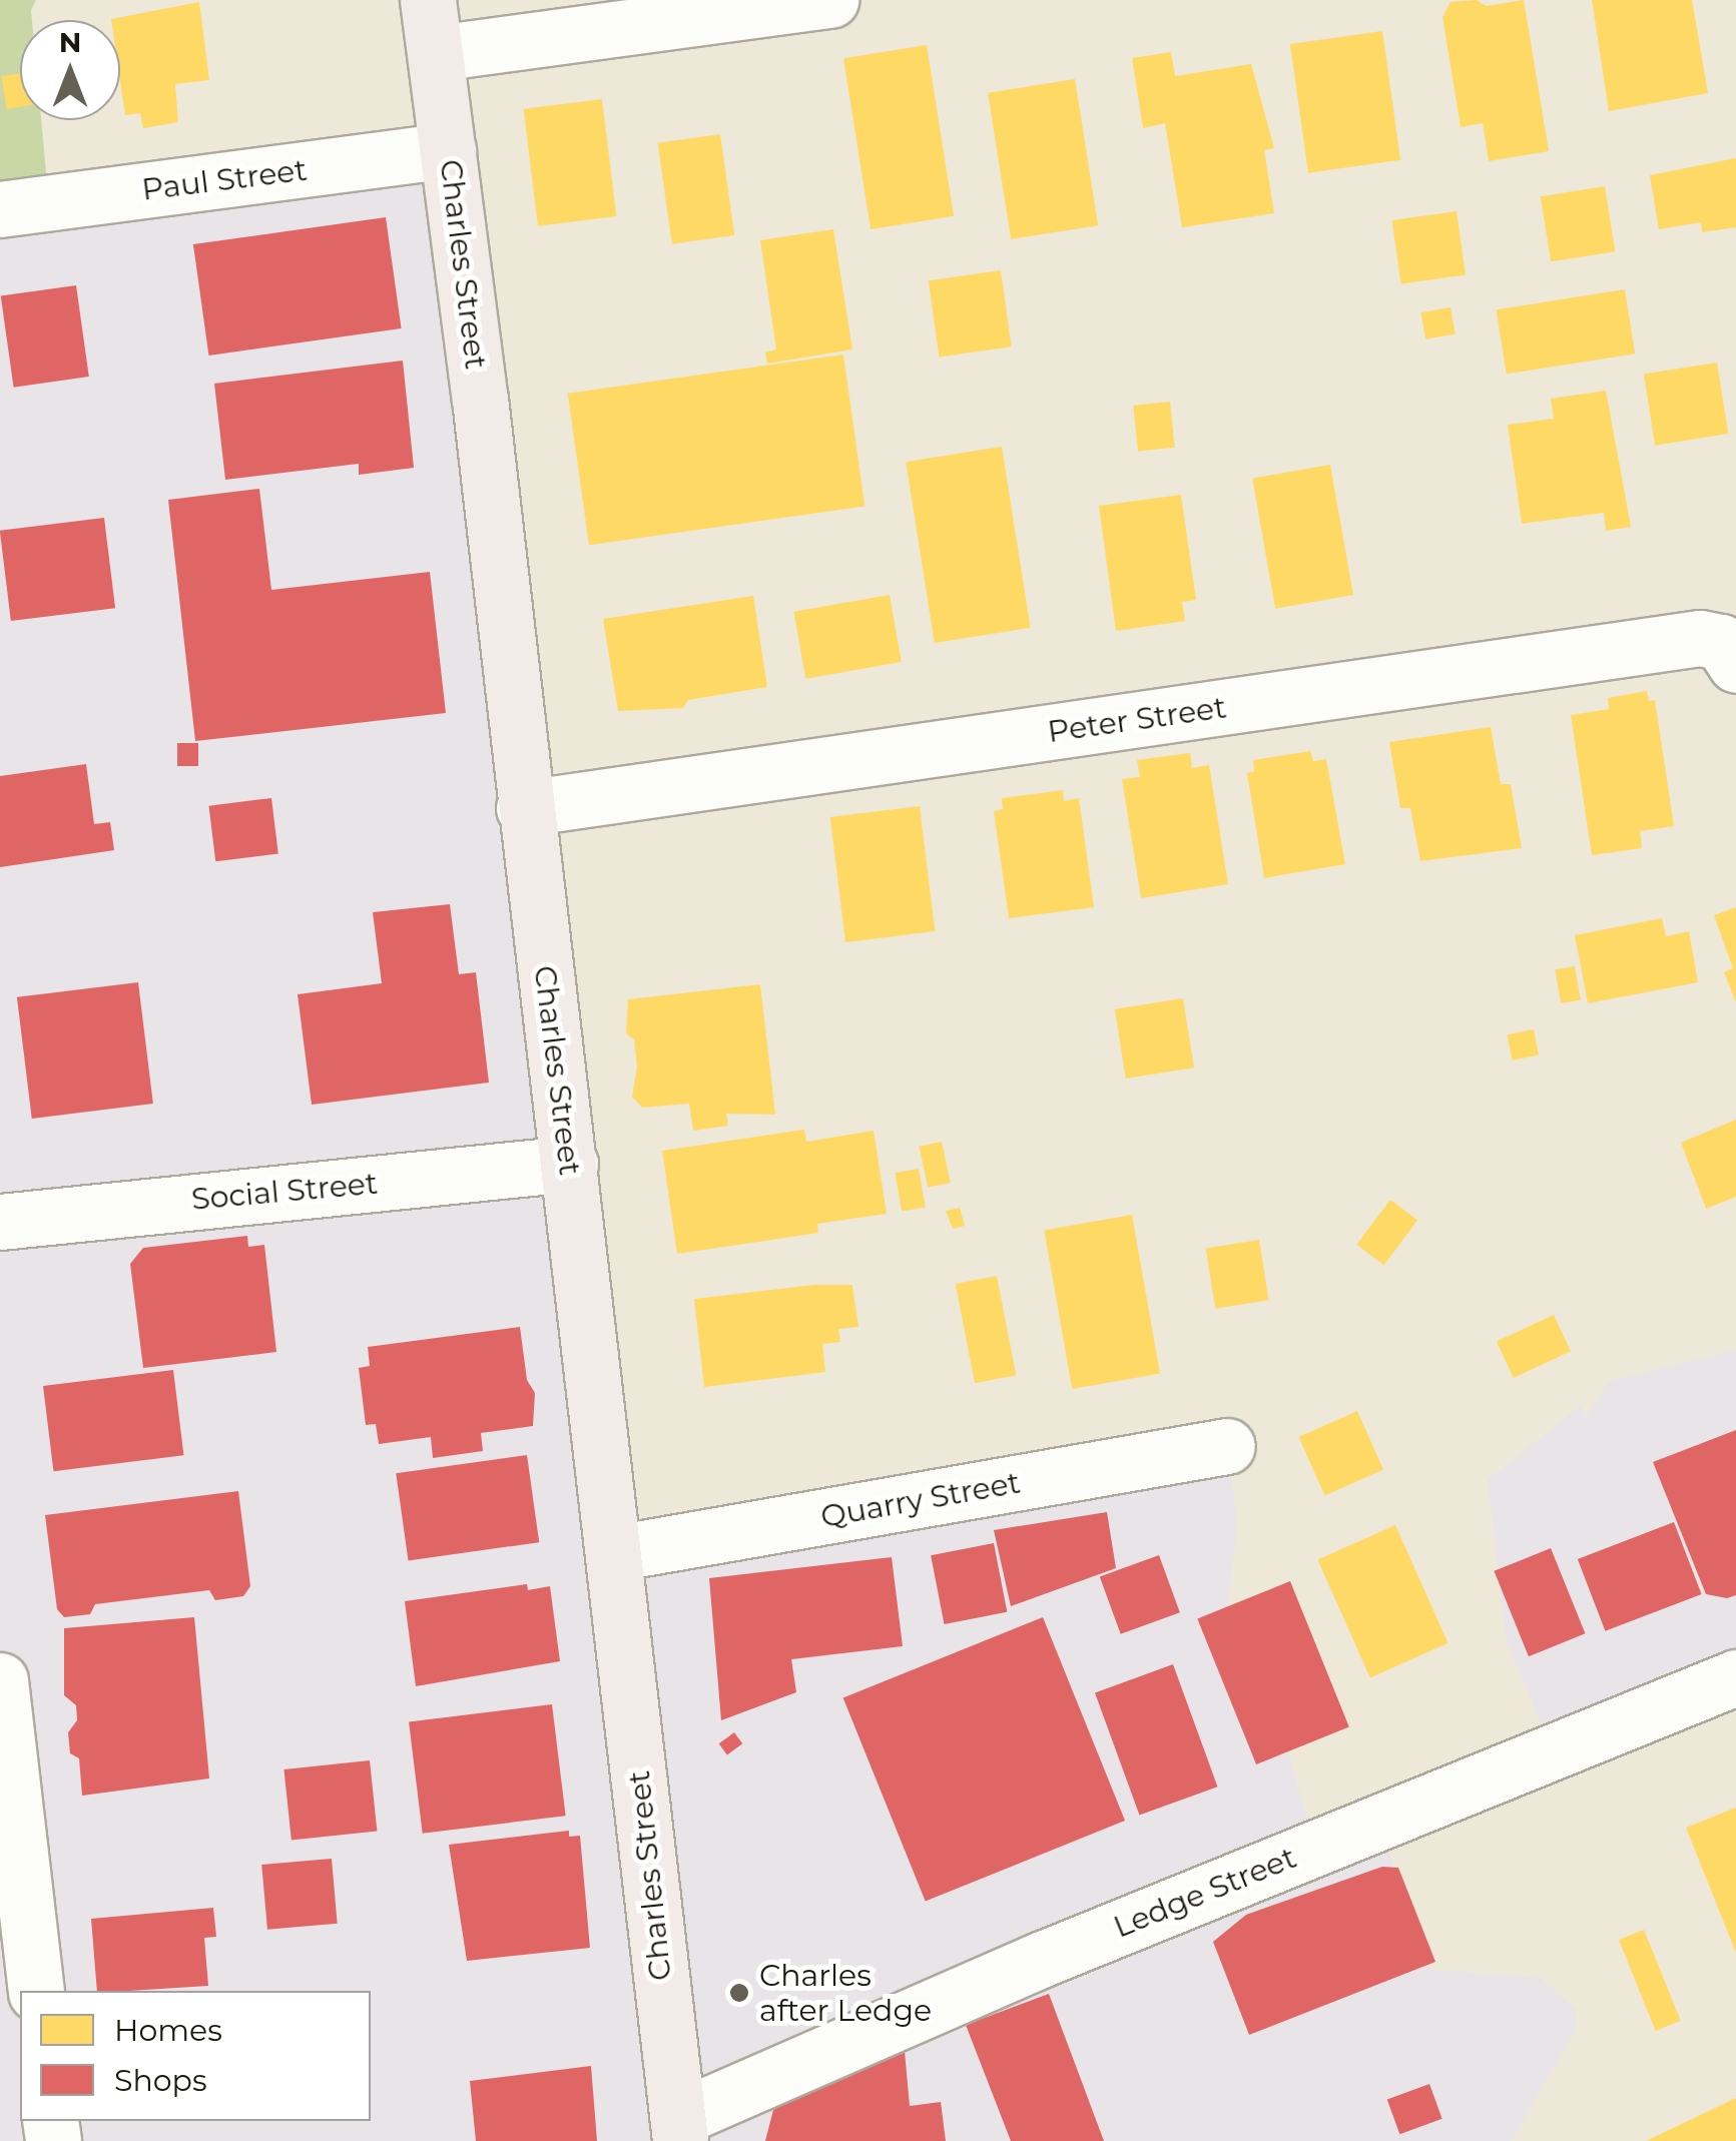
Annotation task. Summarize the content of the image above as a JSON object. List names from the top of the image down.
{
  "streets": {
    "main road": ["Charles Street"],
    "street": [
      "Paul Street",
      "Peter Street",
      "Social Street",
      "Quarry Street",
      "Ledge Street"
    ]
  },
  "crossings": [
    ["Paul Street", "Charles Street"],
    ["Charles Street", "Peter Street"],
    ["Charles Street", "Social Street"],
    ["Charles Street", "Quarry Street"],
    ["Charles Street", "Ledge Street"]
  ],
  "places": ["Charles after Ledge"],
  "legend": ["Homes", "Shops"],
  "north": "top"
}
